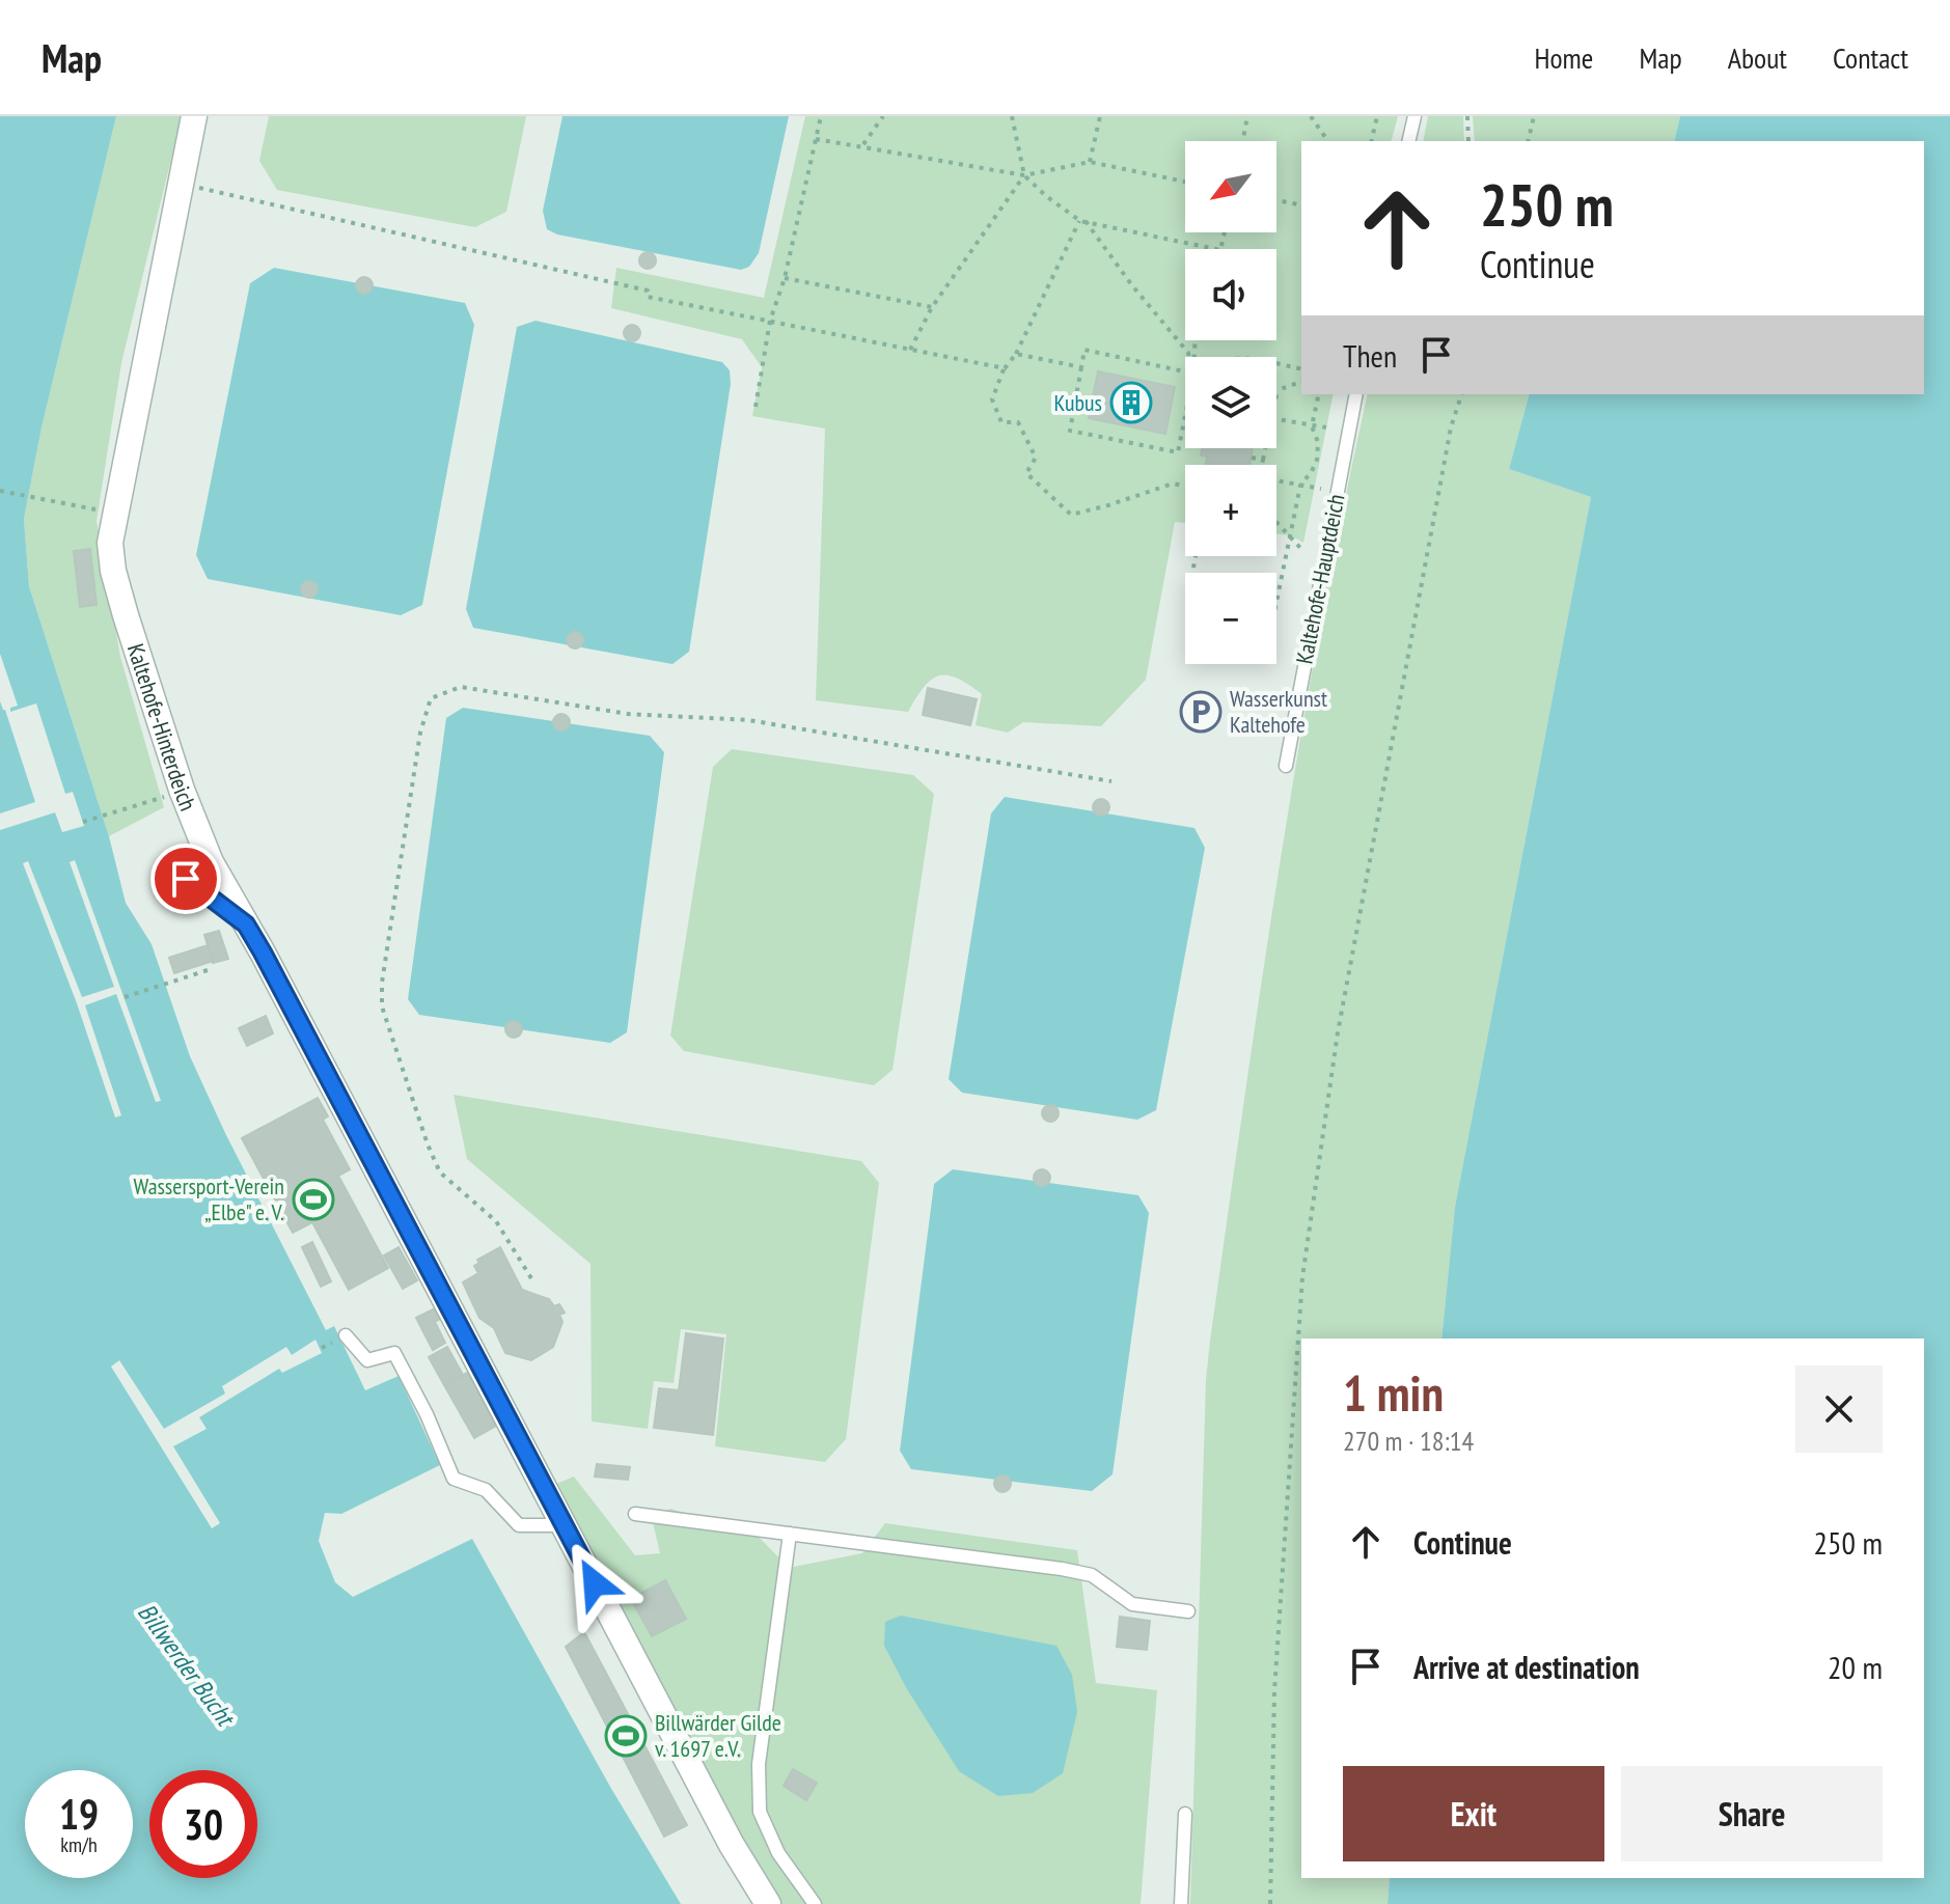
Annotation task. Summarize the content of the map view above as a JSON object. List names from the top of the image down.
{
  "streets": {
    "street": ["Kaltehofe-Hinterdeich"],
    "lane": ["Kaltehofe-Hauptdeich"]
  },
  "water": ["Billwerder Bucht"],
  "places": {
    "building": ["Kubus"],
    "parking": ["Wasserkunst Kaltehofe"],
    "sports": ["Wassersport-Verein „Elbe\" e. V.", "Billwärder Gilde v. 1697 e.V."]
  },
  "north": "bottom left",
  "page": {
    "header": "Map",
    "nav": [
      "Home",
      "Map",
      "About",
      "Contact"
    ],
    "map_buttons": ["+", "−"],
    "turn": ["250 m", "Continue"],
    "then": "Then",
    "heading": ["1 min", "270 m · 18:14"],
    "list": [
      {
        "name": "Continue",
        "value": "250 m"
      },
      {
        "name": "Arrive at destination",
        "value": "20 m"
      }
    ],
    "buttons": ["Exit", "Share"],
    "speed": "19 km/h",
    "limit": "30"
  }
}
